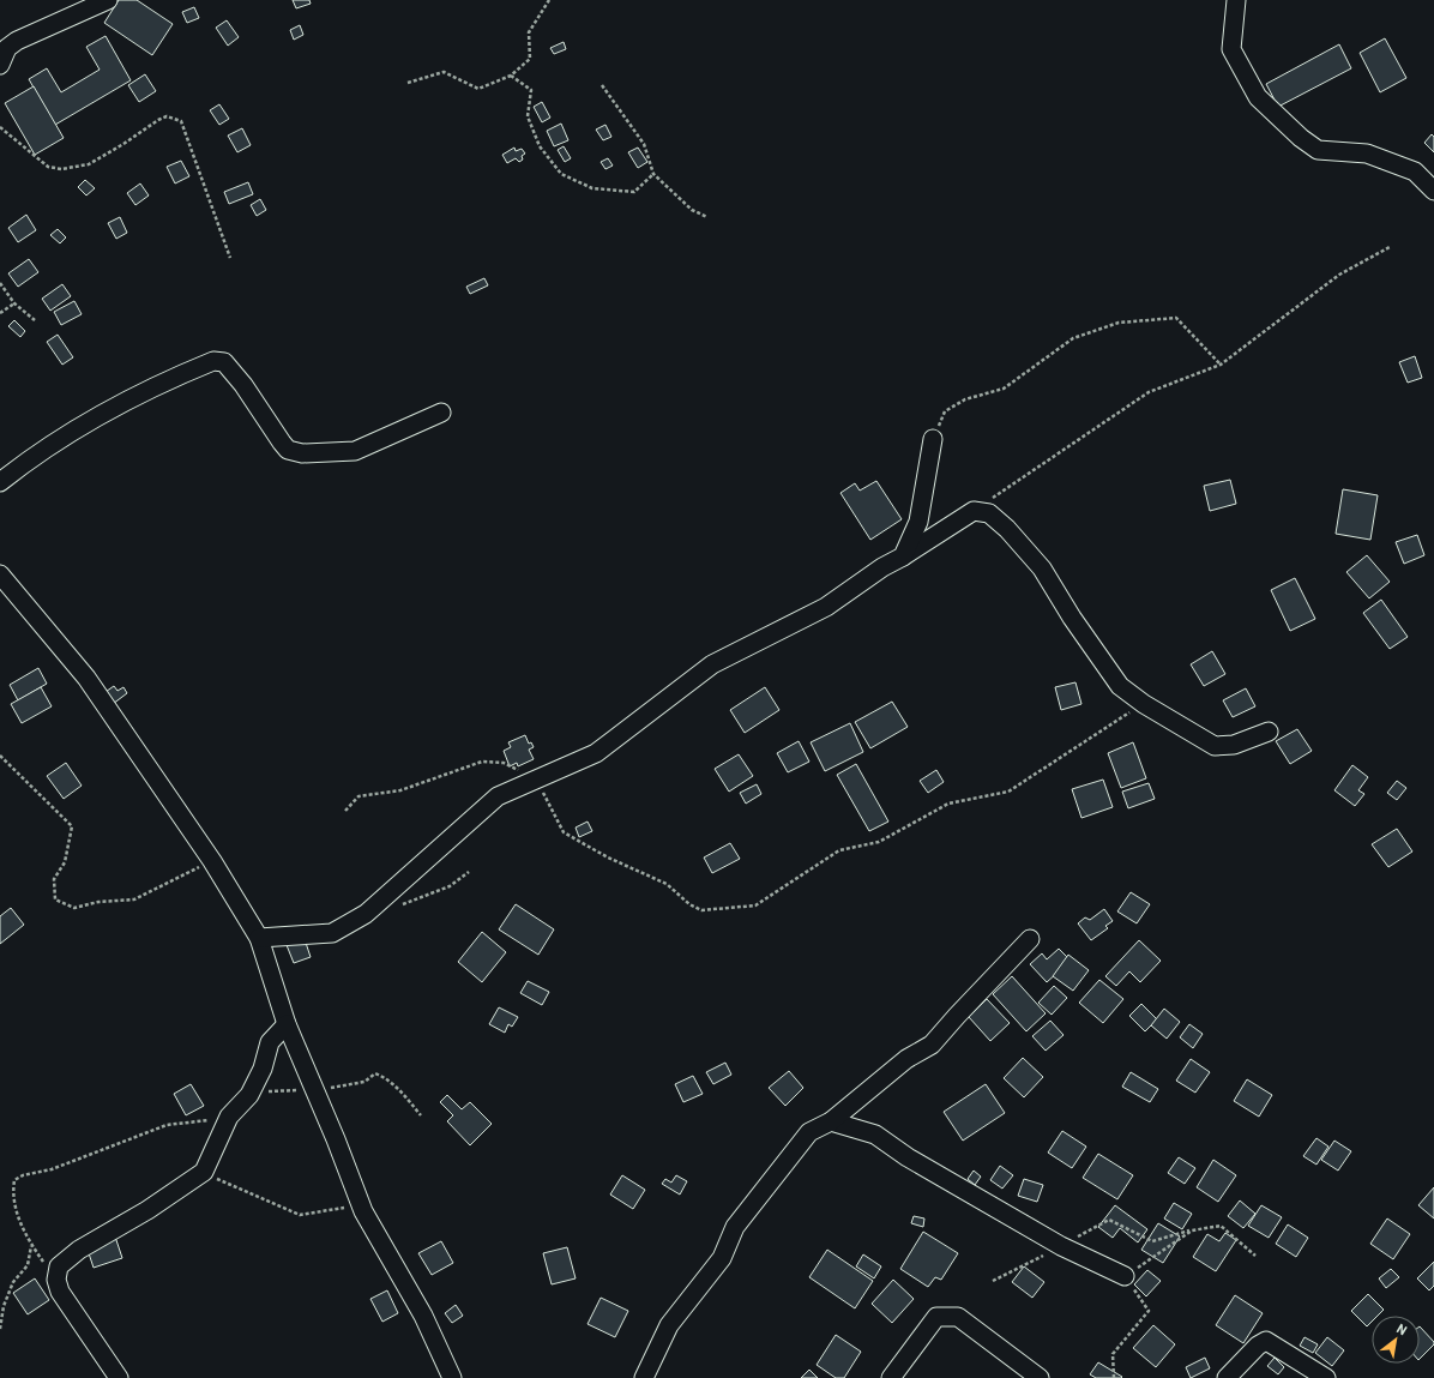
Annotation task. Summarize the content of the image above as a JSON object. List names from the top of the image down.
{
  "north": "top right"
}
